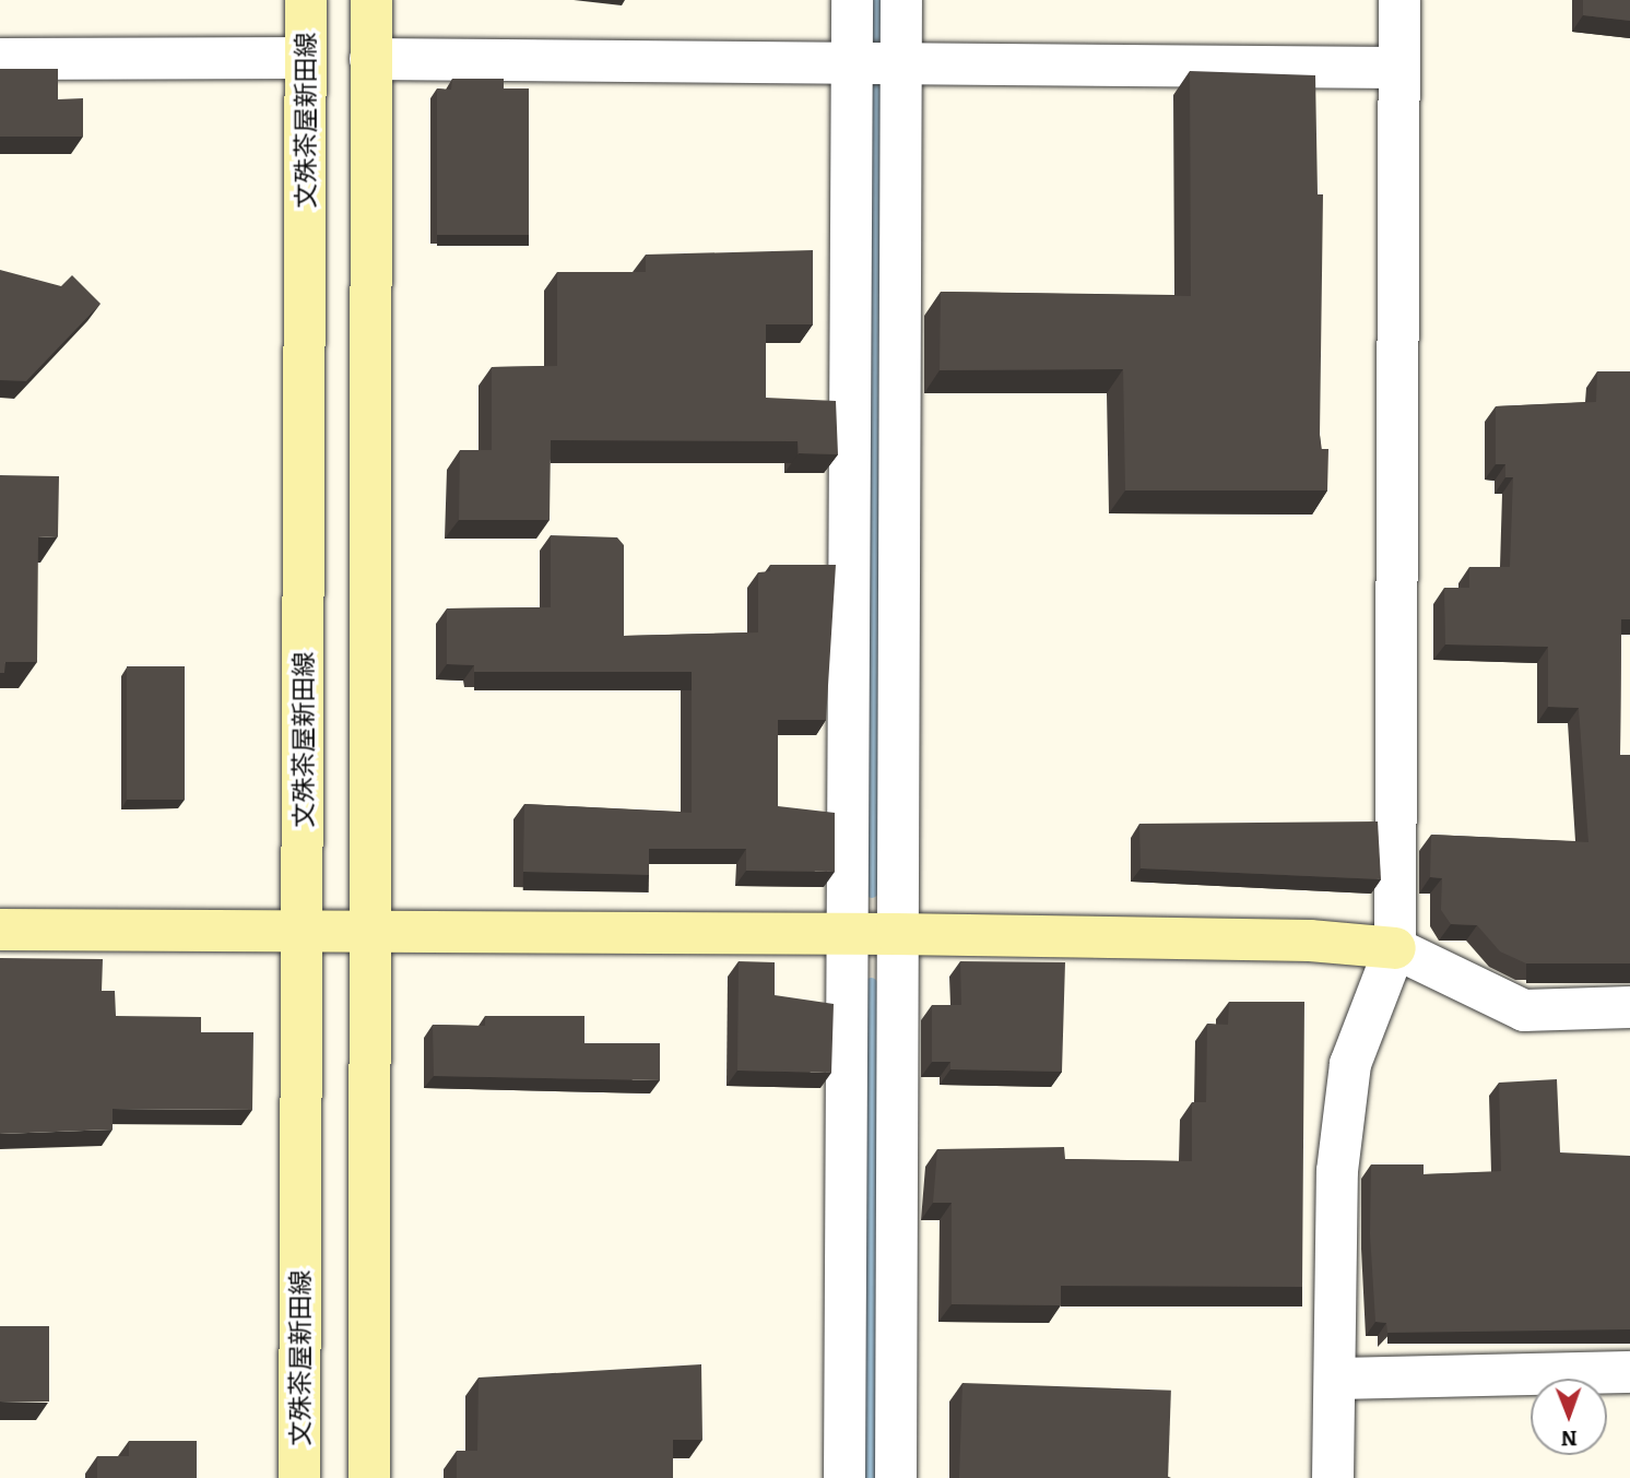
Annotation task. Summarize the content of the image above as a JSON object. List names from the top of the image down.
{
  "streets": {
    "main road": ["文殊茶屋新田線"]
  },
  "north": "bottom"
}
